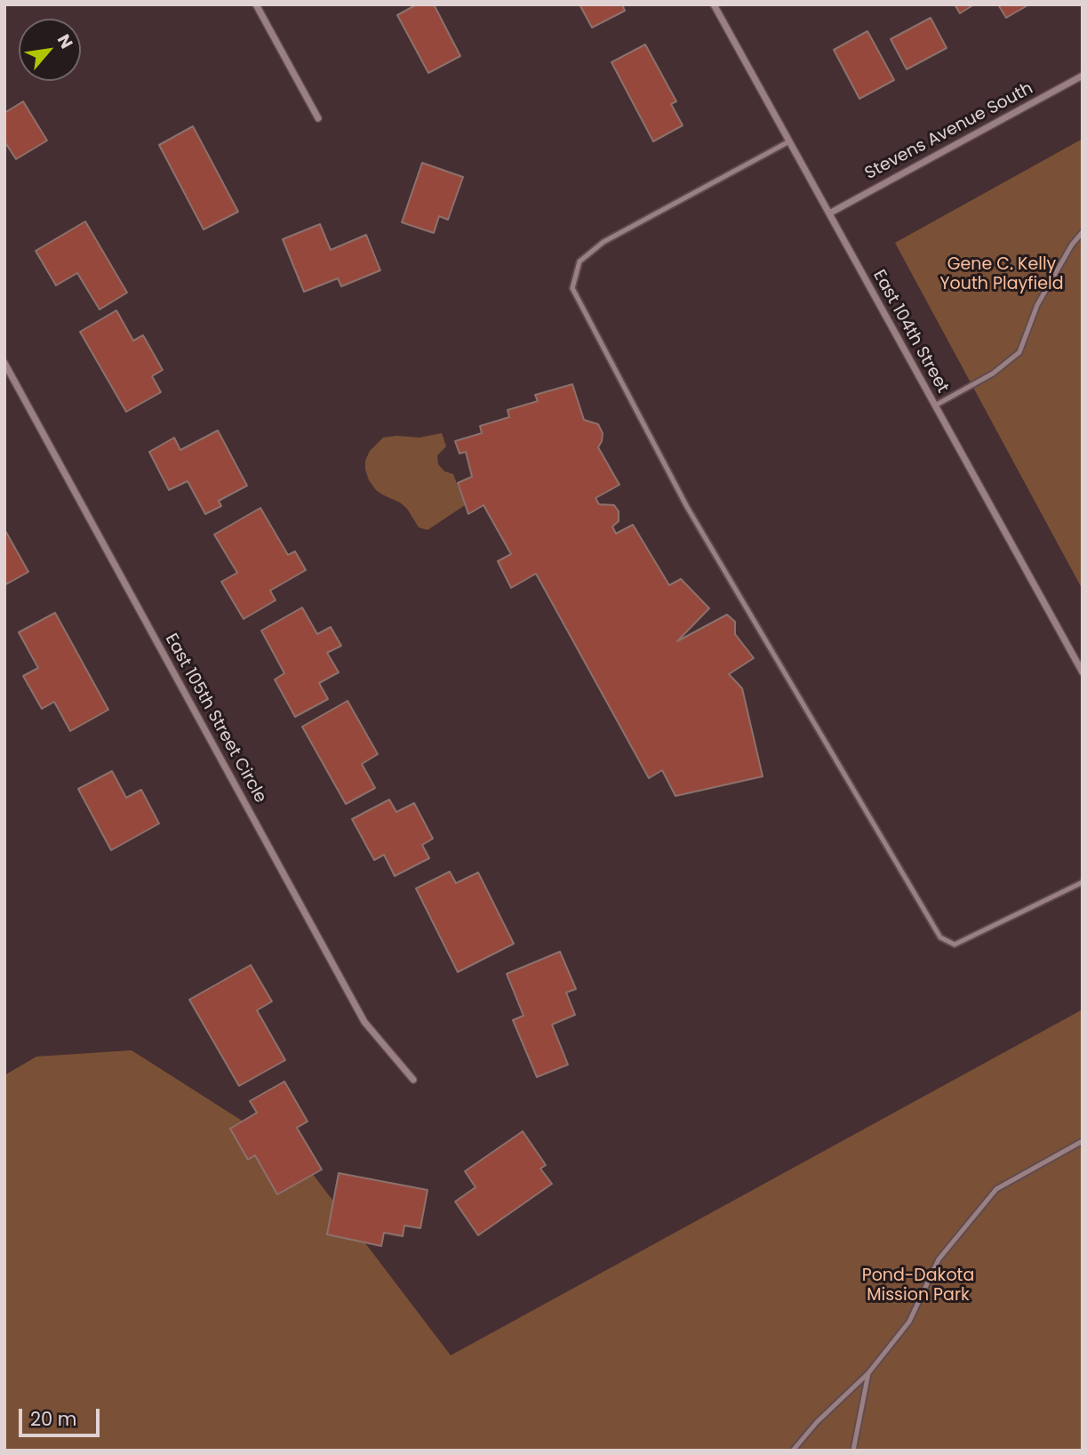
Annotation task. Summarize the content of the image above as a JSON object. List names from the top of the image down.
{
  "streets": {
    "street": ["Stevens Avenue South", "East 104th Street", "East 105th Street Circle"]
  },
  "crossings": [
    ["Stevens Avenue South", "East 104th Street"]
  ],
  "parks": ["Gene C. Kelly Youth Playfield", "Pond-Dakota Mission Park"],
  "scale_bar": "20 m",
  "north": "top right"
}
